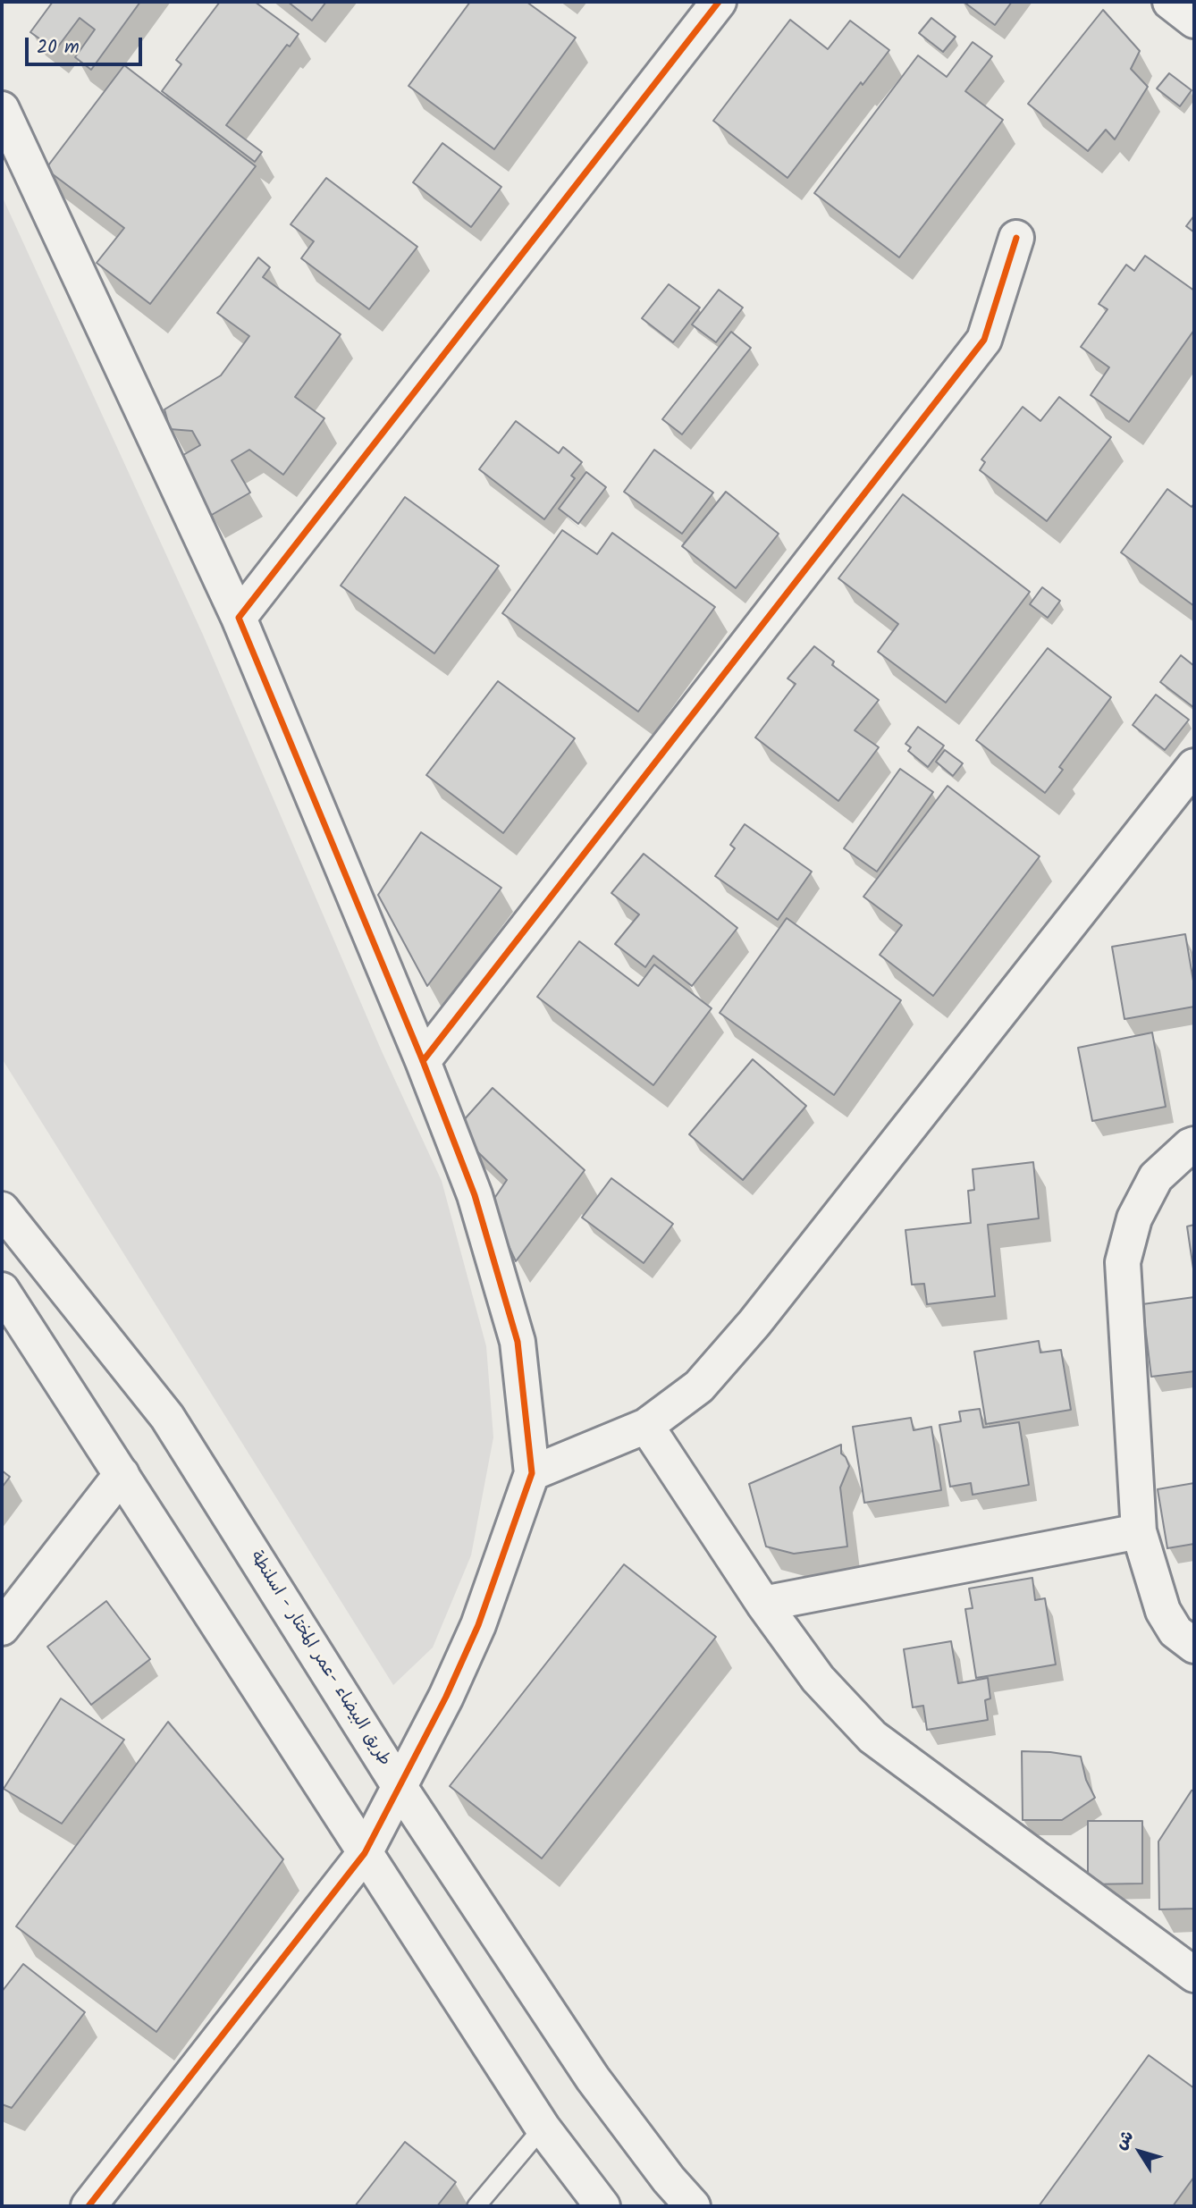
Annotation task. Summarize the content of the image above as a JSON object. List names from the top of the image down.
{
  "streets": {
    "street": ["طريق البيضاء -عمر المختار - اسلنطة"]
  },
  "scale_bar": "20 m",
  "north": "top left"
}
